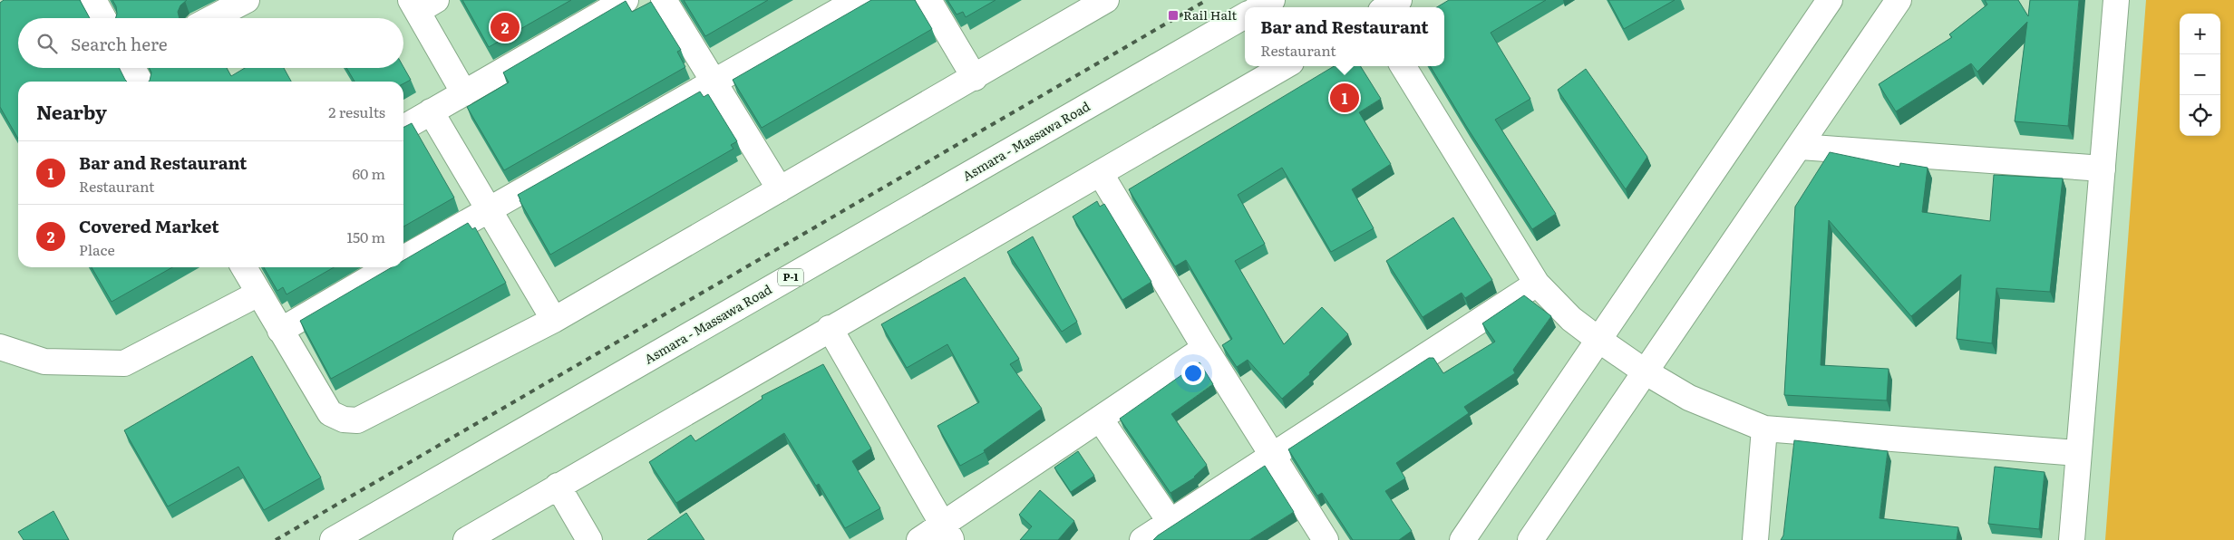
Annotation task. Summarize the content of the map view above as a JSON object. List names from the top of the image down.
{
  "streets": {
    "main road": ["Asmara - Massawa Road", "P-1"]
  },
  "places": {
    "transit": ["Rail Halt"]
  },
  "page": {
    "popup": ["Bar and Restaurant", "Restaurant"],
    "pins": ["2", "1"],
    "map_buttons": ["+", "−"],
    "search": "Search here",
    "heading": ["Nearby", "2 results"],
    "list": [
      {
        "mark": "1",
        "name": "Bar and Restaurant",
        "note": "Restaurant",
        "value": "60 m"
      },
      {
        "mark": "2",
        "name": "Covered Market",
        "note": "Place",
        "value": "150 m"
      }
    ]
  }
}
